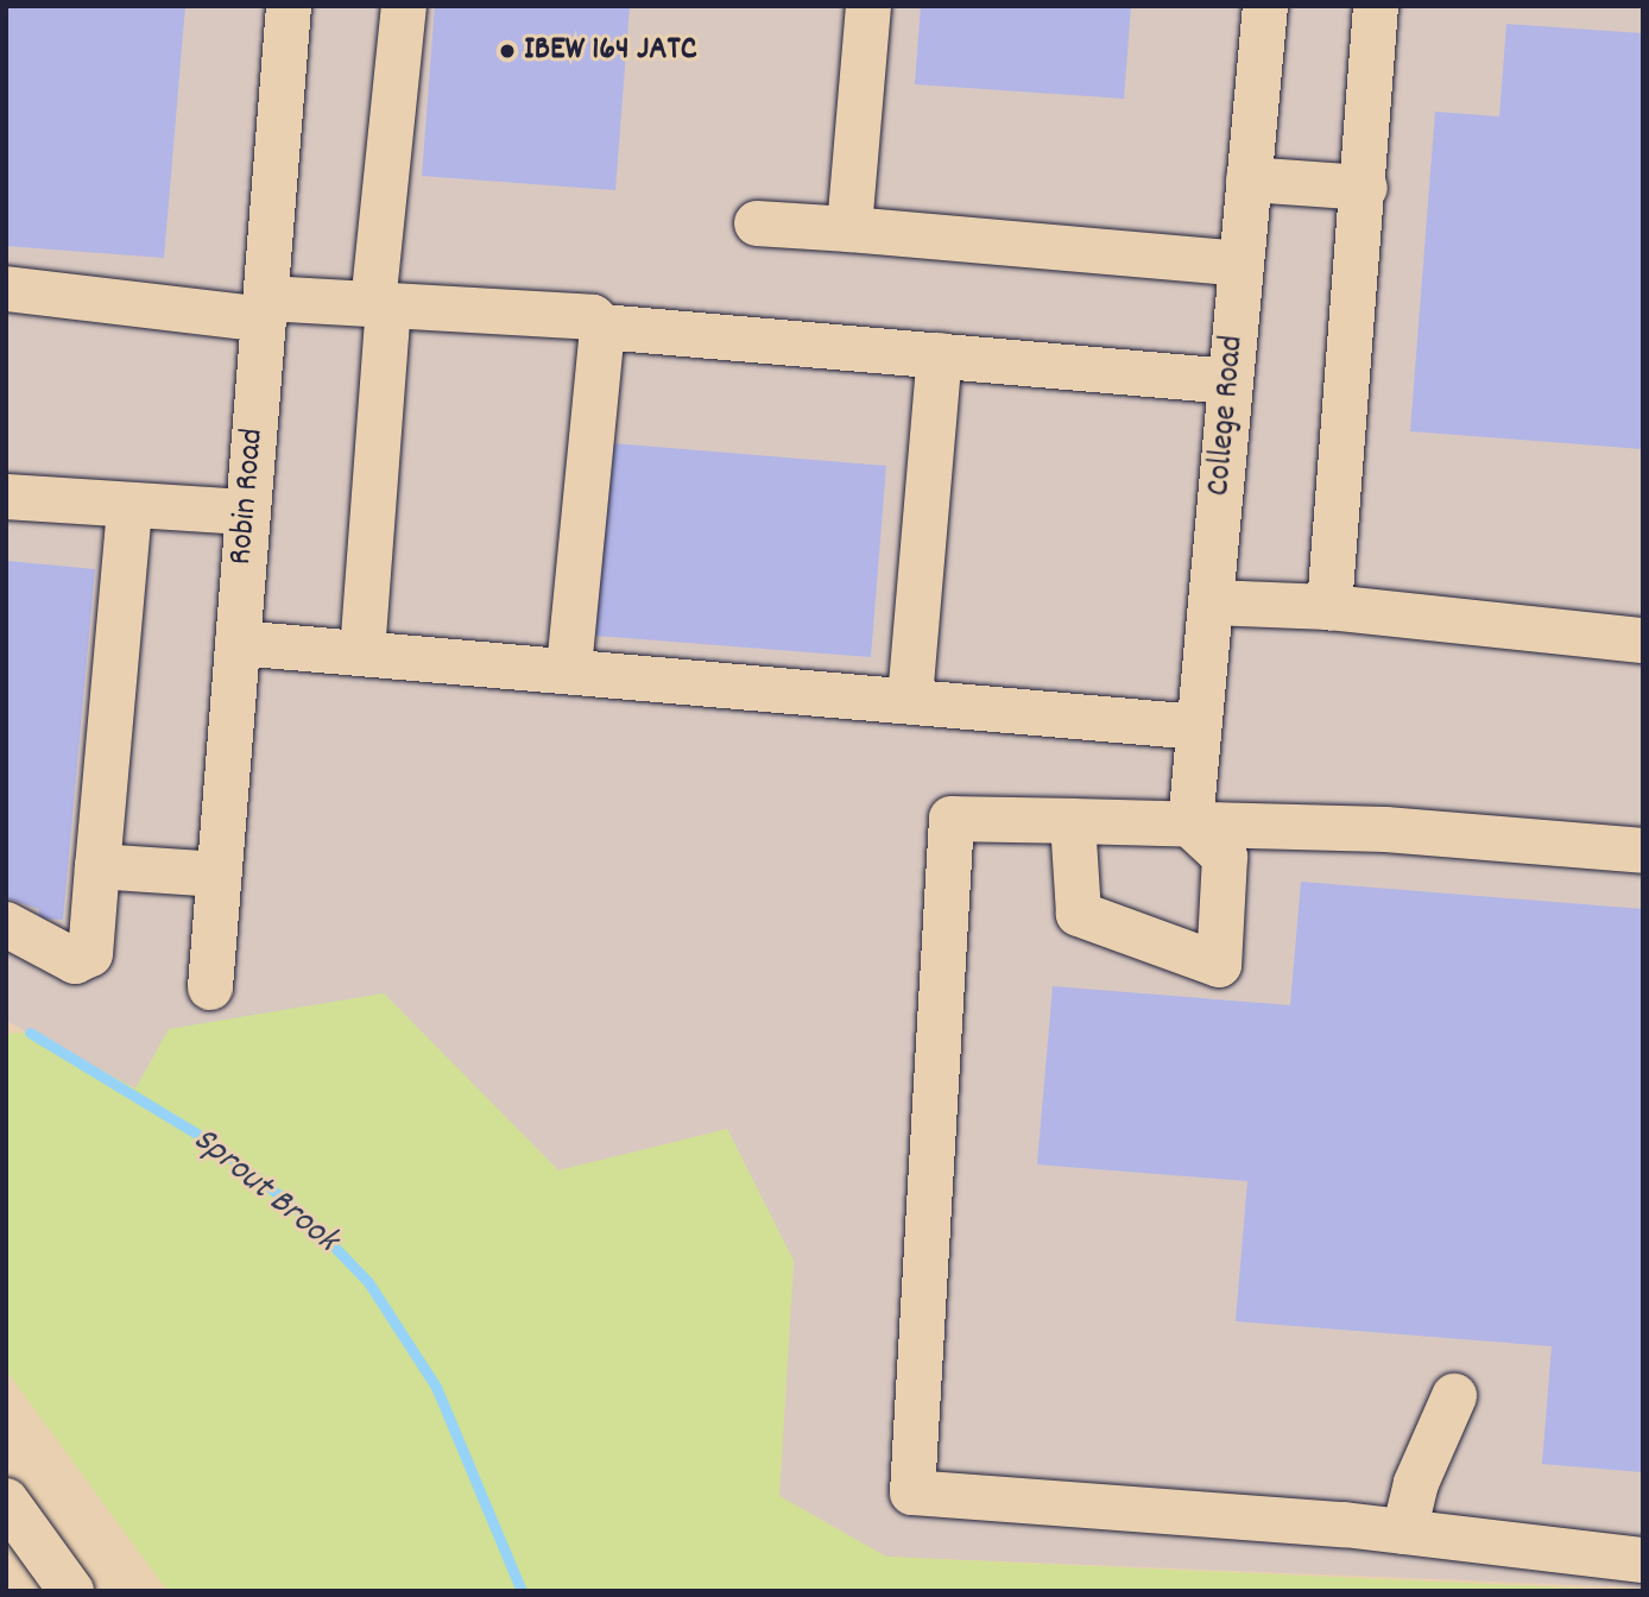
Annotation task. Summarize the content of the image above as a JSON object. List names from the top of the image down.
{
  "streets": {
    "main road": ["College Road", "Robin Road"]
  },
  "water": ["Sprout Brook"],
  "places": ["IBEW 164 JATC"]
}
